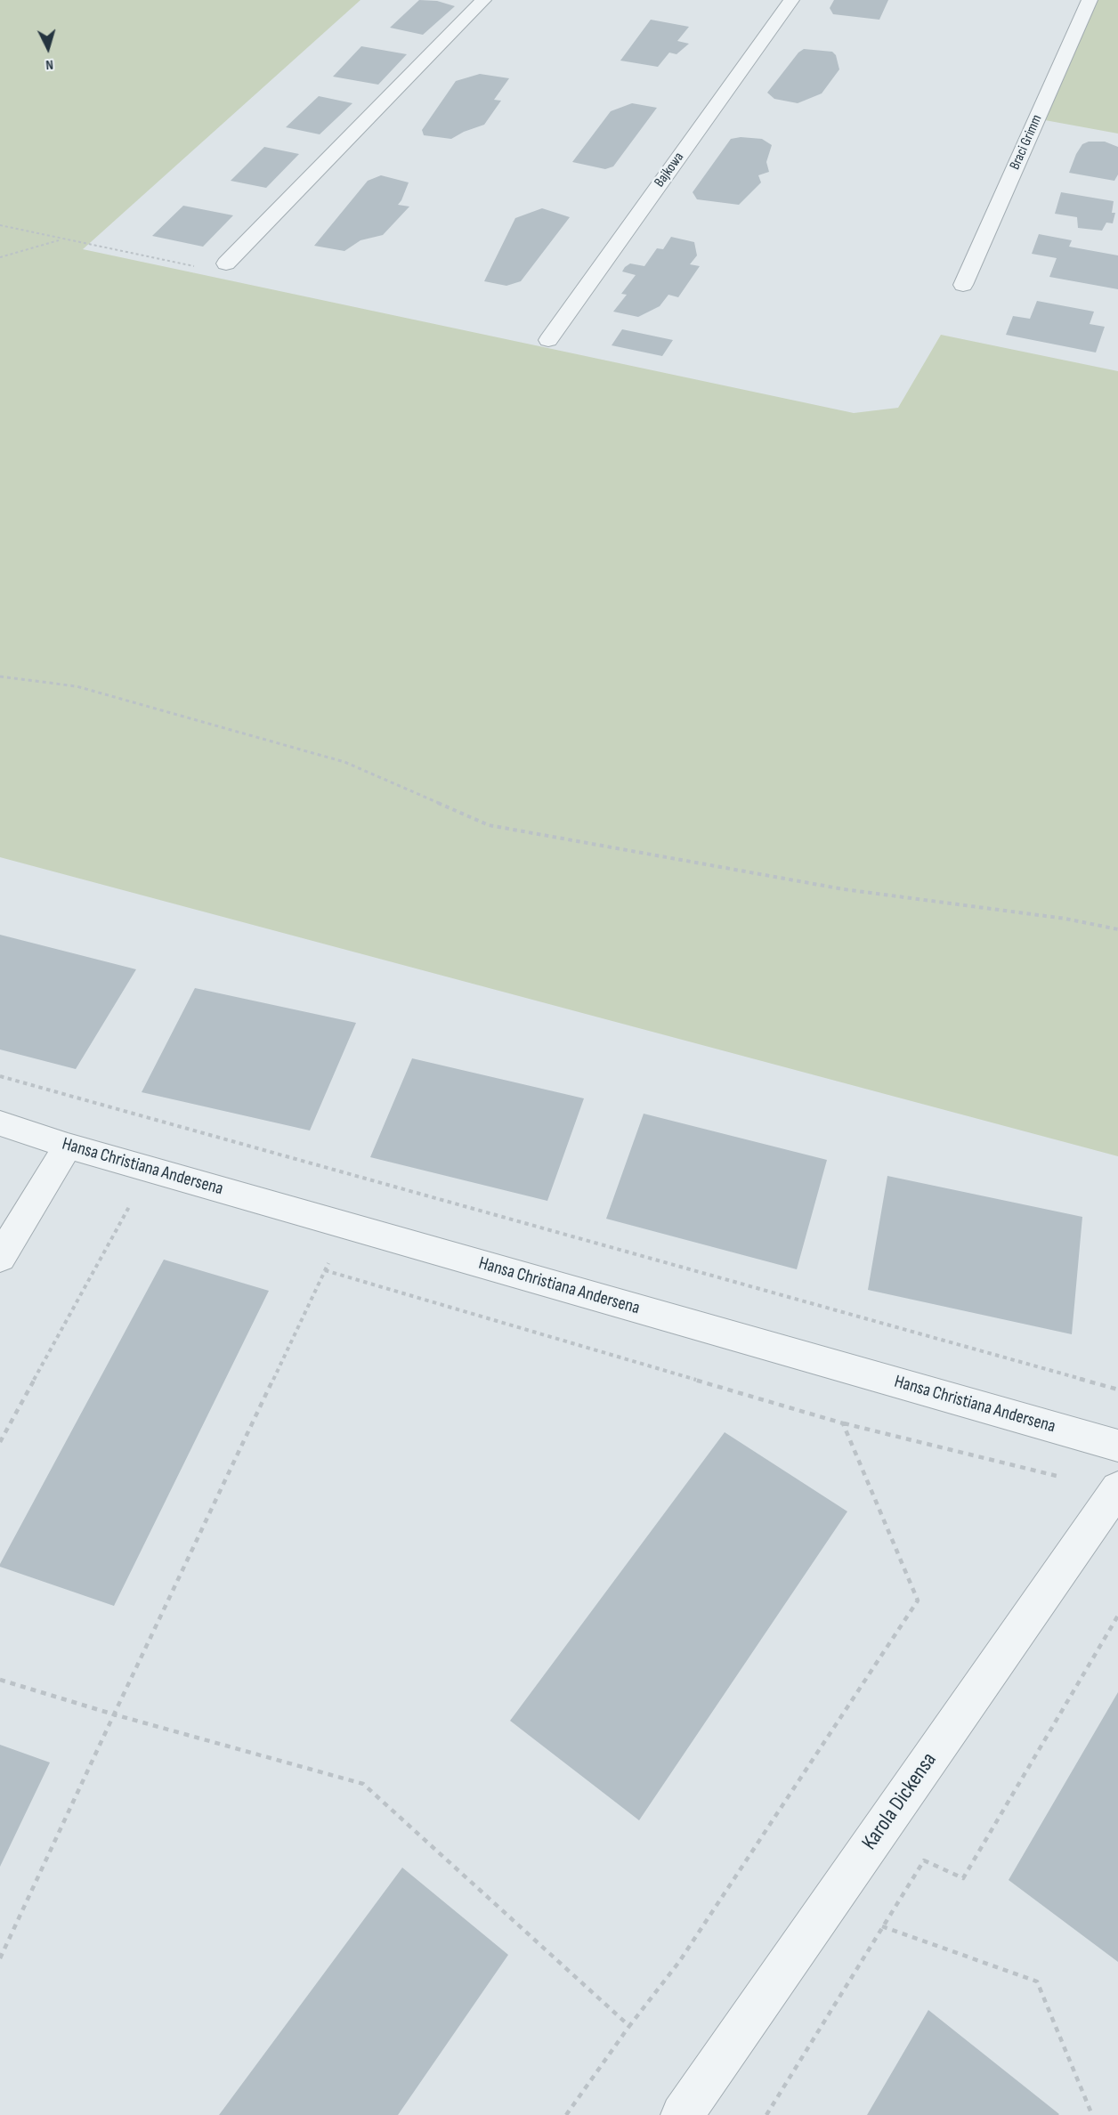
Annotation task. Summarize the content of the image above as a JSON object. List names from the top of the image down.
{
  "streets": {
    "street": [
      "Braci Grimm",
      "Bajkowa",
      "Hansa Christiana Andersena",
      "Karola Dickensa"
    ]
  },
  "north": "bottom"
}
